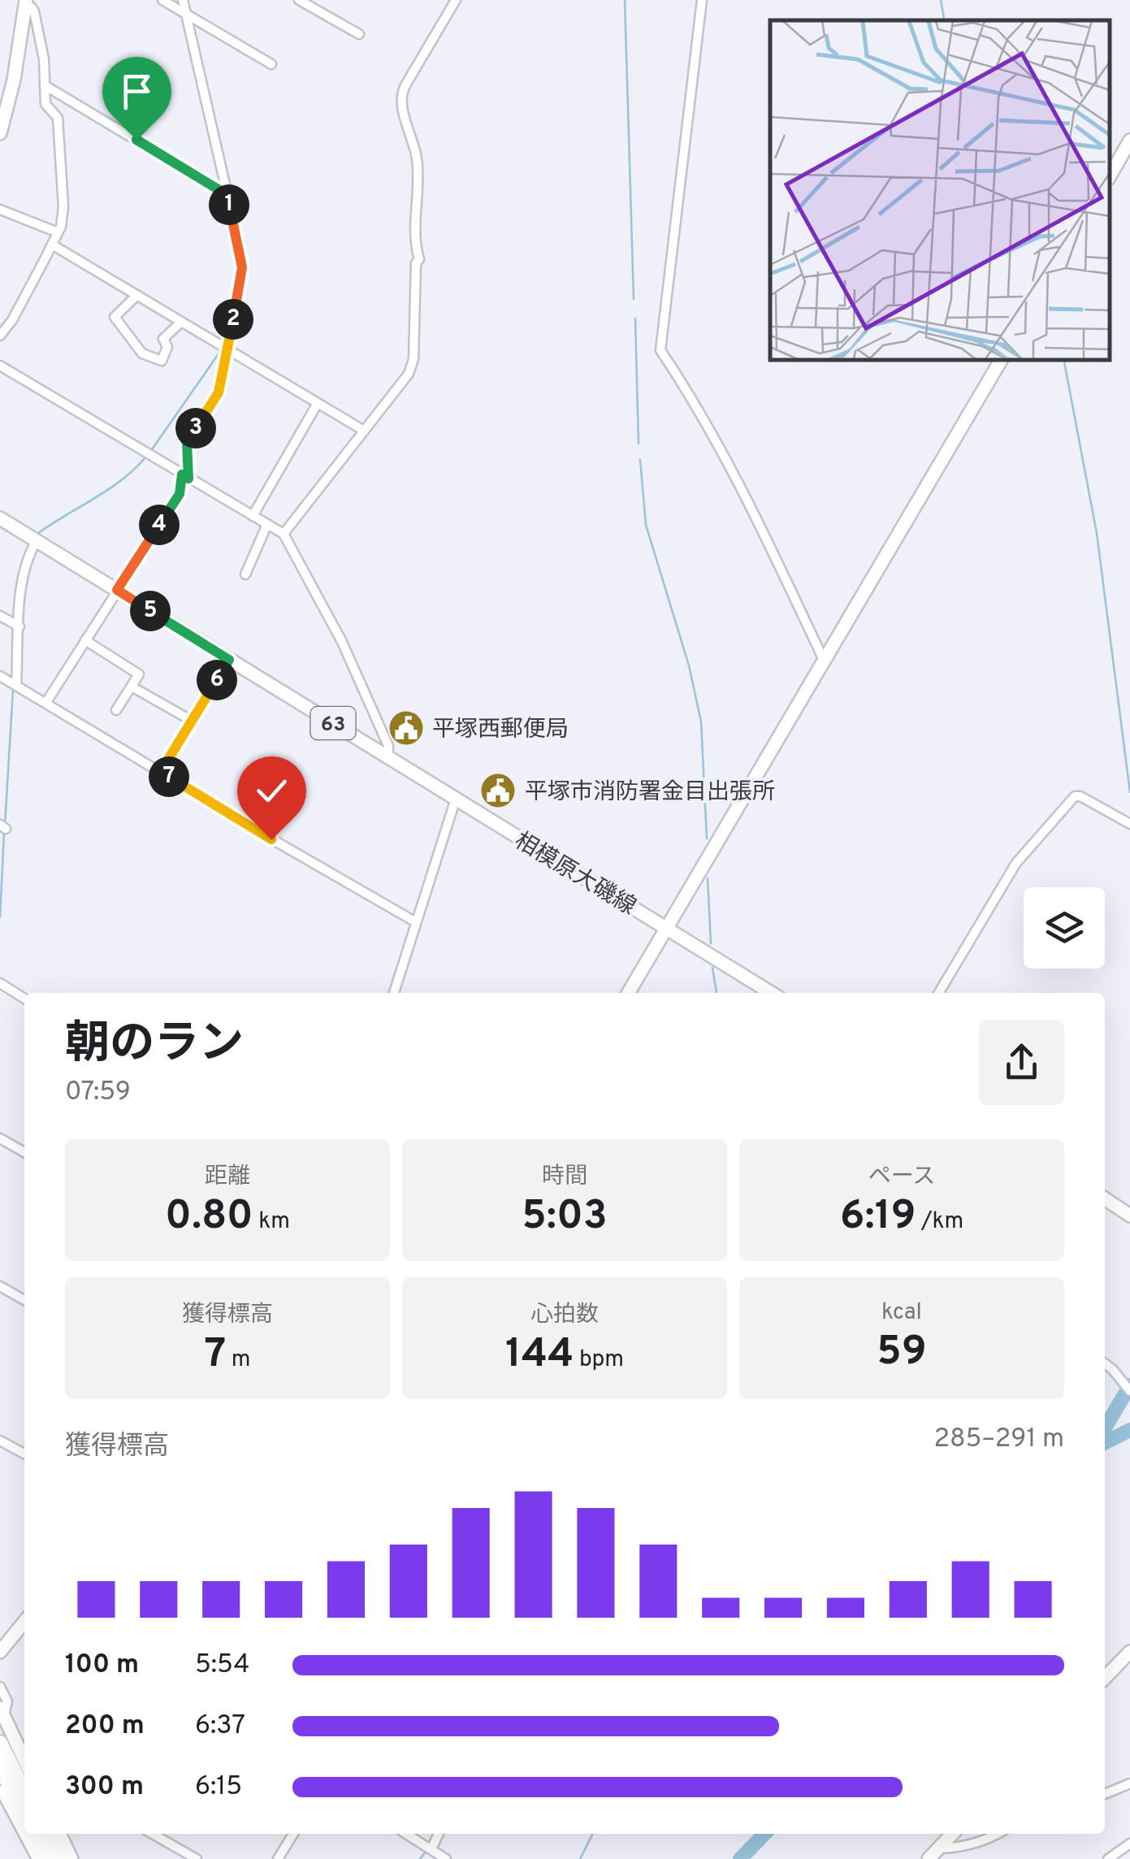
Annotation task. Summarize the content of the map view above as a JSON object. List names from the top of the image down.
{
  "streets": {
    "main road": ["63", "相模原大磯線"]
  },
  "places": {
    "public building": ["平塚西郵便局", "平塚市消防署金目出張所"]
  },
  "page": {
    "pins": [
      "1",
      "2",
      "3",
      "4",
      "5",
      "6",
      "7"
    ],
    "heading": ["朝のラン", "07:59"],
    "stats": [
      ["距離", "0.80 km"],
      ["時間", "5:03"],
      ["ペース", "6:19 /km"],
      ["獲得標高", "7 m"],
      ["心拍数", "144 bpm"],
      ["kcal", "59"]
    ],
    "chart": ["獲得標高", "285–291 m"],
    "list": [
      {
        "name": "100 m",
        "note": "5:54"
      },
      {
        "name": "200 m",
        "note": "6:37"
      },
      {
        "name": "300 m",
        "note": "6:15"
      }
    ]
  }
}
